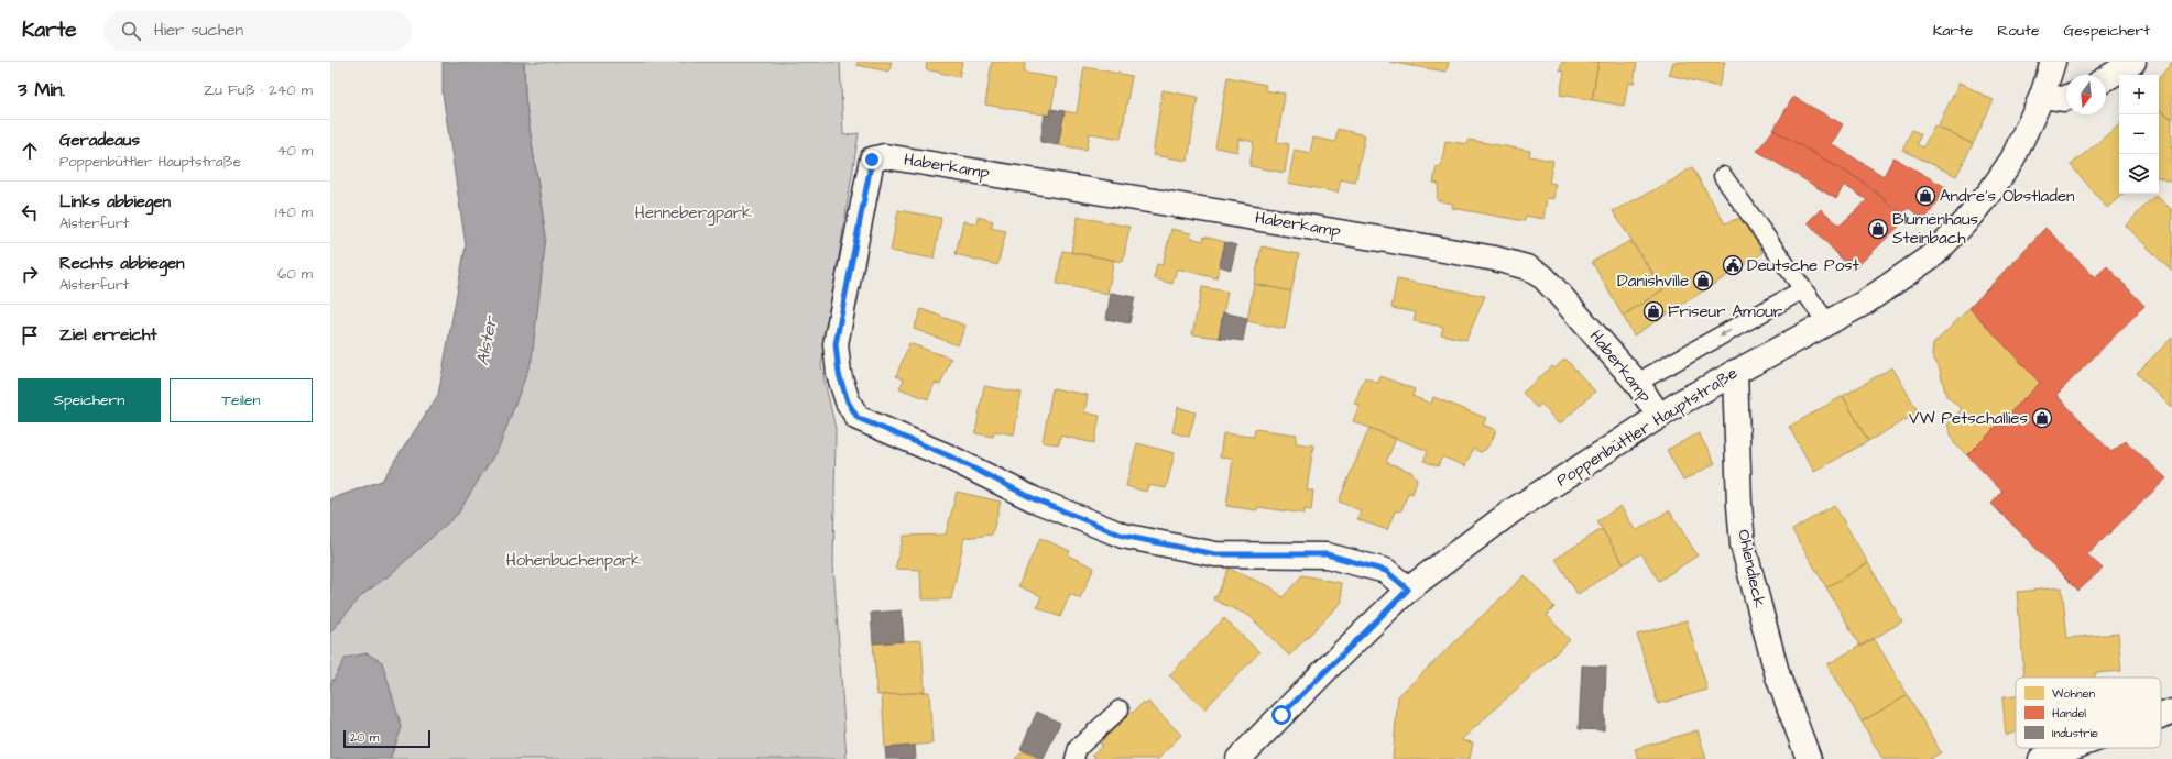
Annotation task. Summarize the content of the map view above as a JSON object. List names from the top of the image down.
{
  "streets": {
    "street": ["Haberkamp", "Poppenbüttler Hauptstraße", "Ohlendieck"]
  },
  "crossings": [
    ["Haberkamp", "Poppenbüttler Hauptstraße"],
    ["Poppenbüttler Hauptstraße", "Ohlendieck"]
  ],
  "water": ["Alster"],
  "parks": ["Hennebergpark", "Hohenbuchenpark"],
  "places": {
    "shop": [
      "Andre's Obstladen",
      "Blumenhaus Steinbach",
      "Danishville",
      "Friseur Amour",
      "VW Petschallies"
    ],
    "public building": ["Deutsche Post"]
  },
  "legend": ["Wohnen", "Handel", "Industrie"],
  "scale_bar": "20 m",
  "north": "bottom",
  "page": {
    "header": "Karte",
    "search": "Hier suchen",
    "nav": ["Karte", "Route", "Gespeichert"],
    "heading": ["3 Min.", "Zu Fuß · 240 m"],
    "map_buttons": ["+", "−"],
    "list": [
      ["Geradeaus", "Poppenbüttler Hauptstraße", "40 m"],
      ["Links abbiegen", "Alsterfurt", "140 m"],
      ["Rechts abbiegen", "Alsterfurt", "60 m"],
      "Ziel erreicht"
    ],
    "buttons": ["Speichern", "Teilen"],
    "scale": "20 m"
  }
}
